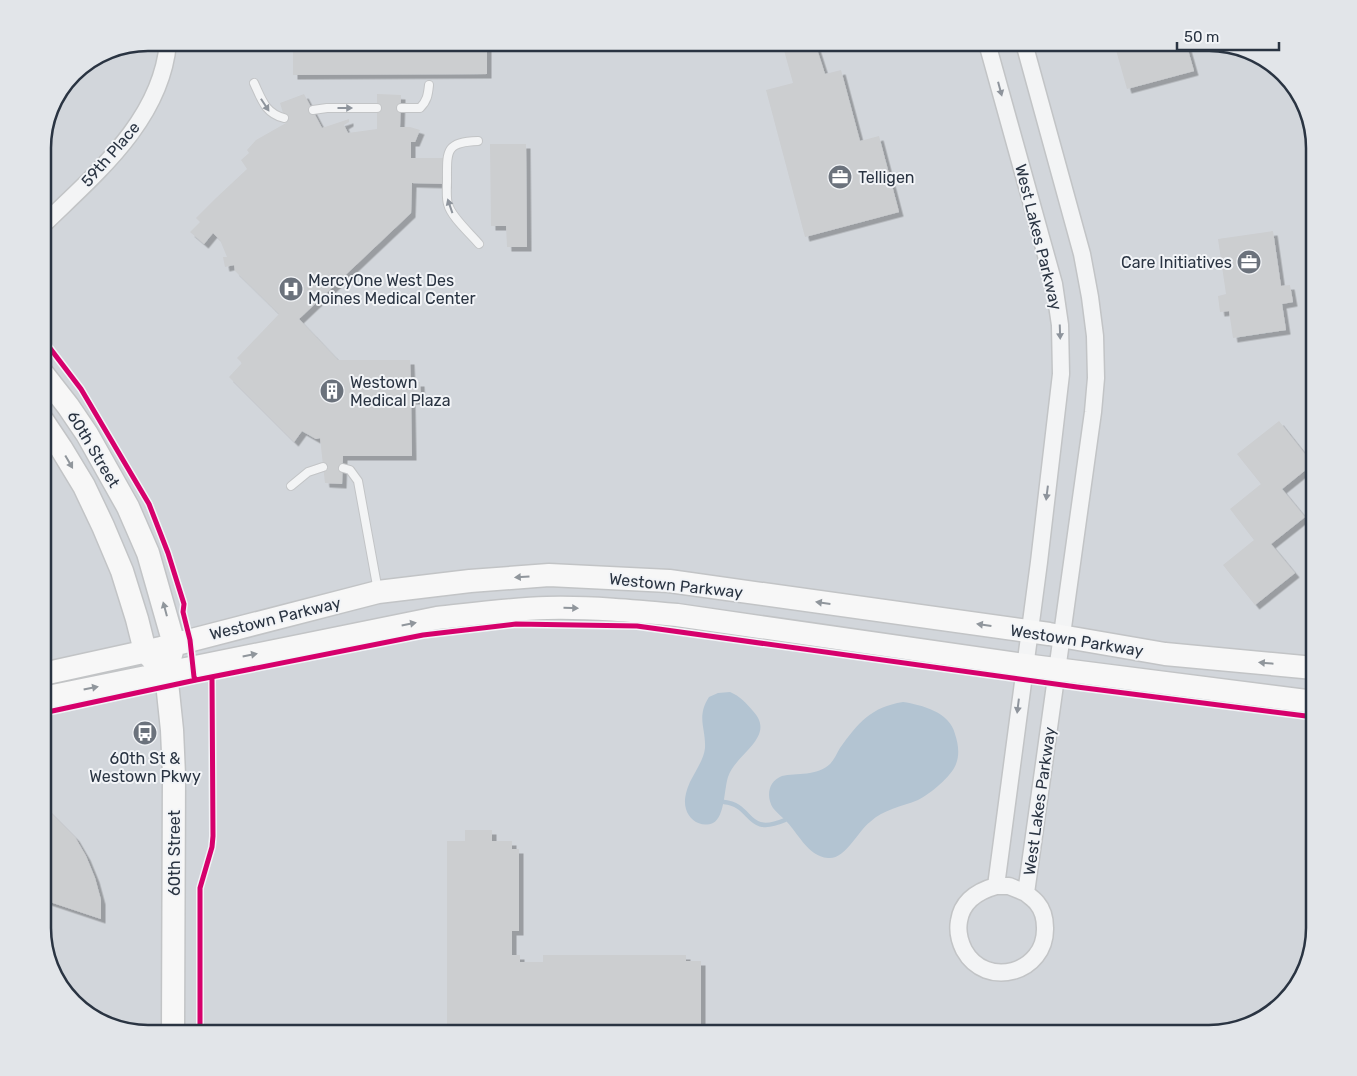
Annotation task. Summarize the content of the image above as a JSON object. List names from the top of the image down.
{
  "streets": {
    "street": [
      "59th Place",
      "West Lakes Parkway",
      "60th Street",
      "Westown Parkway"
    ]
  },
  "crossings": [
    ["West Lakes Parkway", "Westown Parkway"],
    ["60th Street", "Westown Parkway"]
  ],
  "places": {
    "office": ["Telligen", "Care Initiatives"],
    "hospital": ["MercyOne West Des Moines Medical Center"],
    "building": ["Westown Medical Plaza"],
    "bus stop": ["60th St & Westown Pkwy"]
  },
  "scale_bar": "50 m"
}
